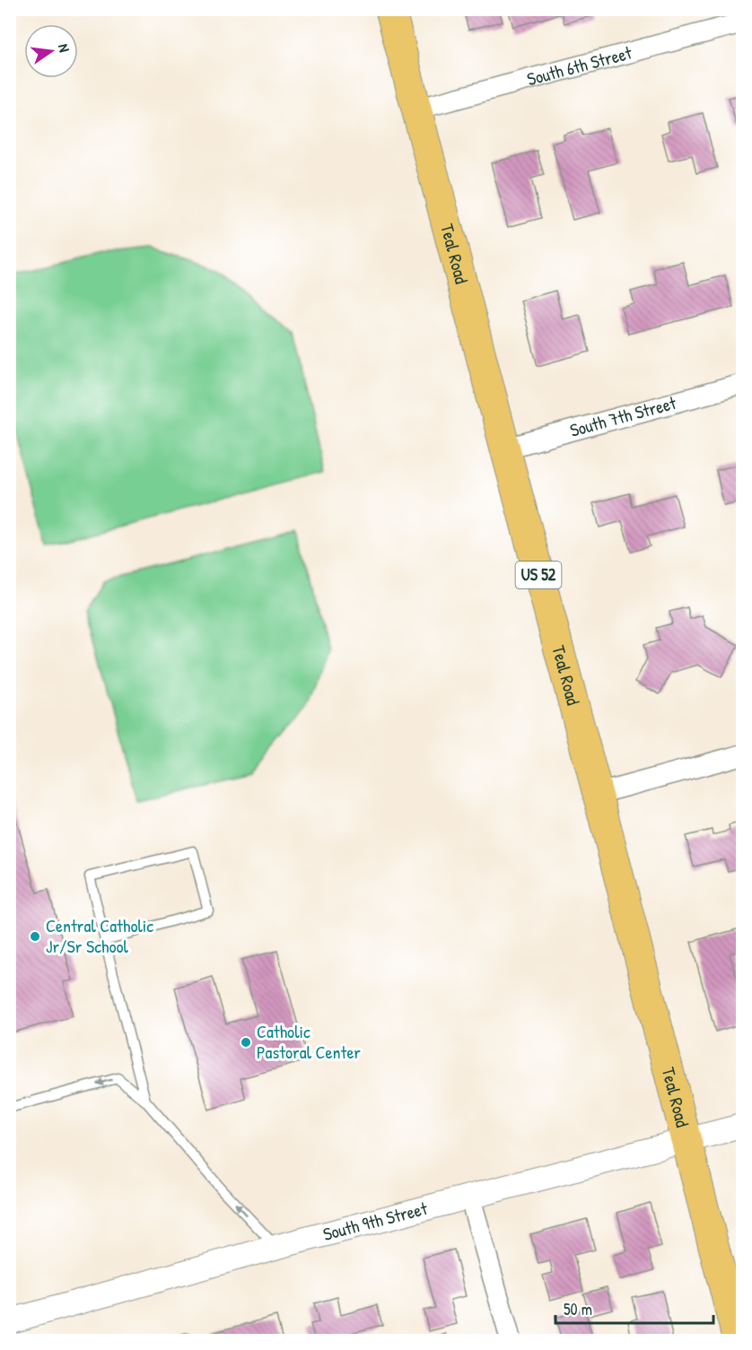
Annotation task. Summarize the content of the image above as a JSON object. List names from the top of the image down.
{
  "streets": {
    "main road": ["Teal Road", "US 52"],
    "street": ["South 6th Street", "South 7th Street", "South 9th Street"]
  },
  "crossings": [
    ["South 6th Street", "Teal Road"],
    ["Teal Road", "South 7th Street"],
    ["Teal Road", "South 9th Street"]
  ],
  "places": ["Central Catholic Jr/Sr School", "Catholic Pastoral Center"],
  "scale_bar": "50 m",
  "north": "right"
}
